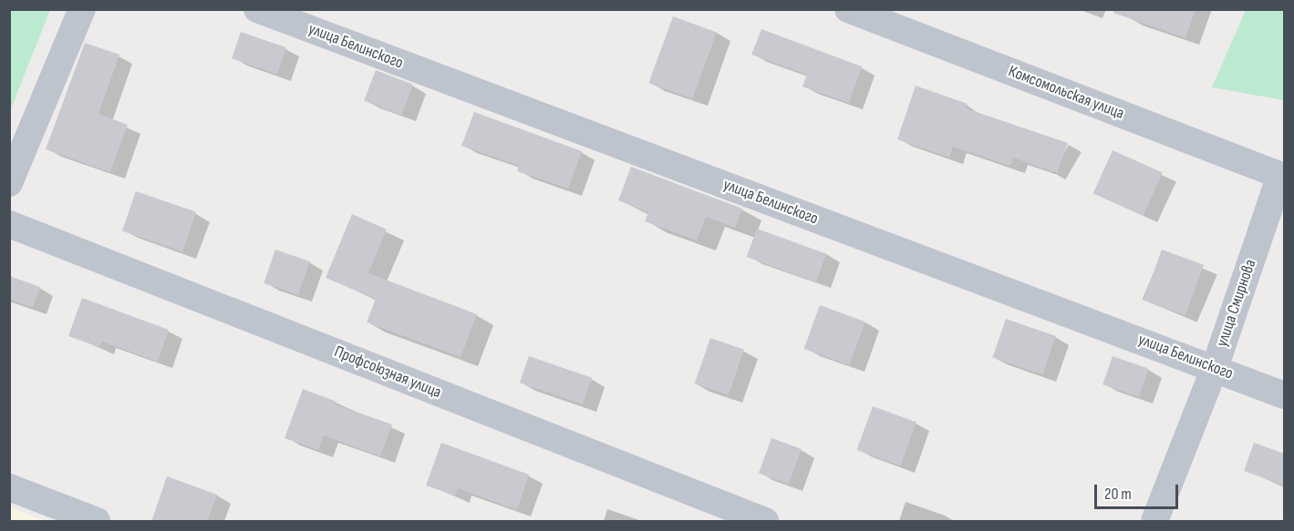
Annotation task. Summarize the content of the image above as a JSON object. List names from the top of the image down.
{
  "streets": {
    "street": [
      "улица Белинского",
      "Комсомольская улица",
      "улица Смирнова",
      "Профсоюзная улица"
    ]
  },
  "crossings": [
    ["улица Белинского", "улица Смирнова"],
    ["Комсомольская улица", "улица Смирнова"]
  ],
  "scale_bar": "20 m"
}
